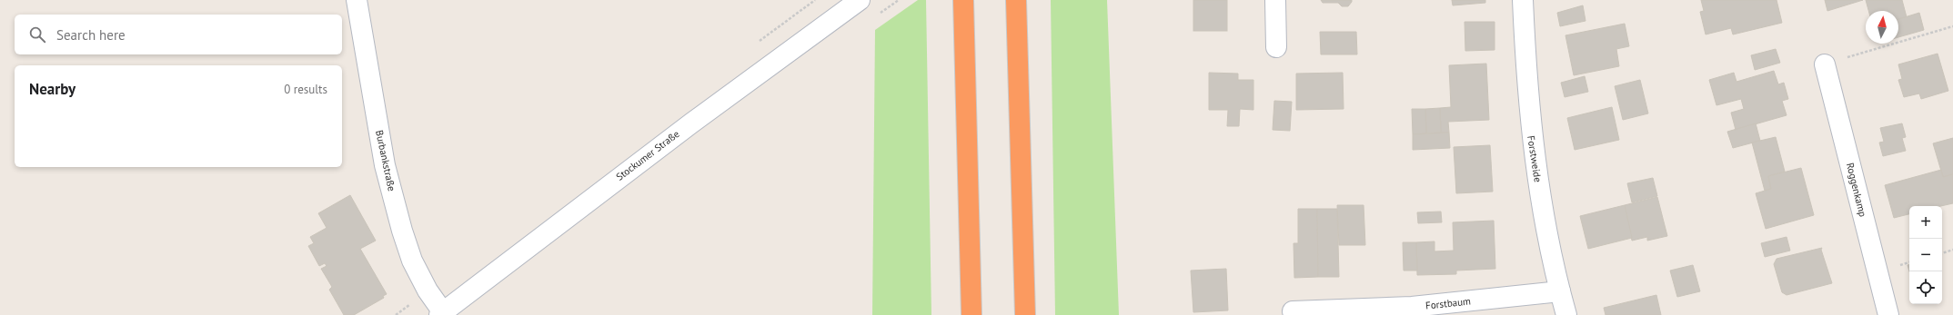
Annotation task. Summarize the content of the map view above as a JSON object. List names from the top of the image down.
{
  "streets": {
    "street": [
      "Stockumer Straße",
      "Forstweide",
      "Burbankstraße",
      "Roggenkamp",
      "Forstbaum"
    ]
  },
  "crossings": [
    ["Stockumer Straße", "Burbankstraße"],
    ["Forstweide", "Forstbaum"]
  ],
  "north": "top",
  "page": {
    "search": "Search here",
    "heading": ["Nearby", "0 results"],
    "map_buttons": ["+", "−"]
  }
}
